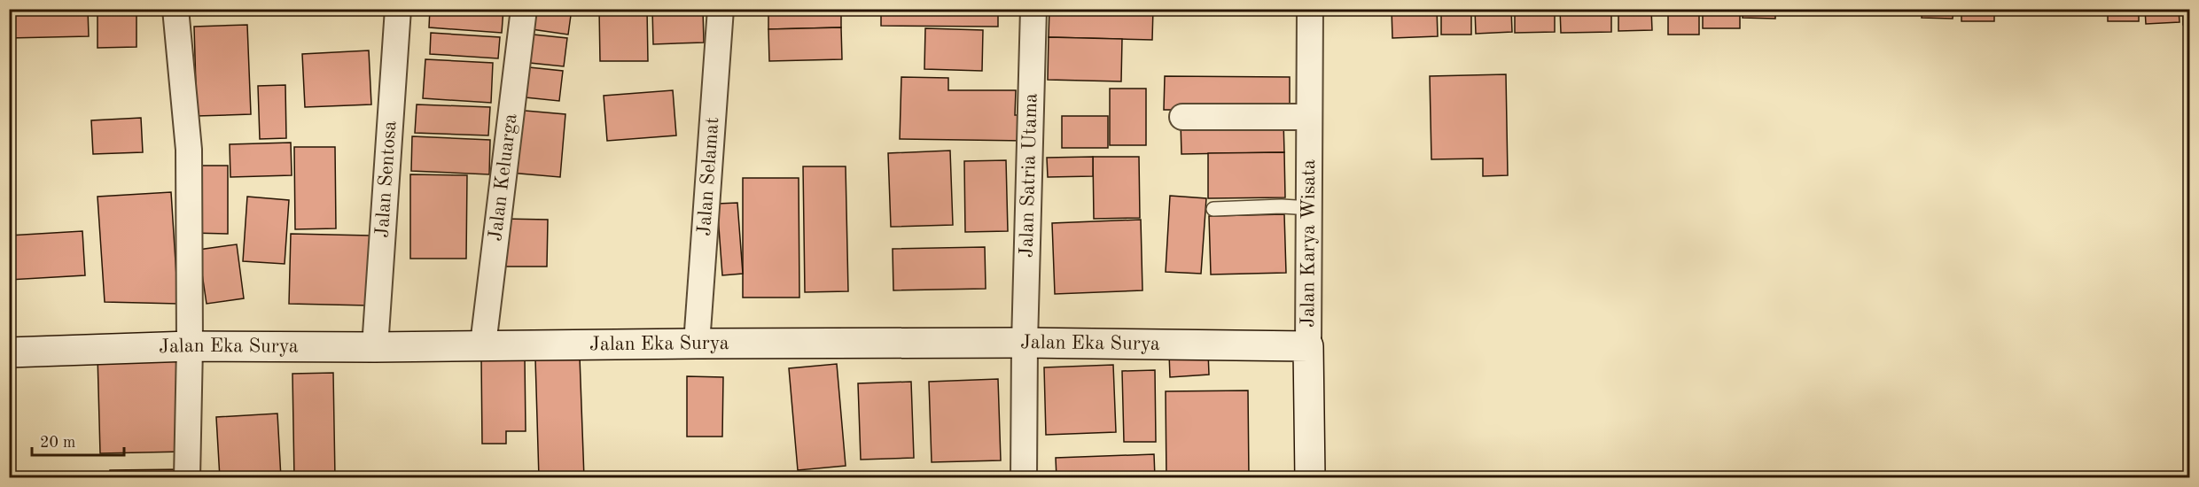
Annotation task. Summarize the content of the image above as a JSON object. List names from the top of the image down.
{
  "streets": {
    "street": [
      "Jalan Selamat",
      "Jalan Satria Utama",
      "Jalan Keluarga",
      "Jalan Sentosa",
      "Jalan Karya Wisata",
      "Jalan Eka Surya"
    ]
  },
  "crossings": [
    ["Jalan Selamat", "Jalan Eka Surya"],
    ["Jalan Satria Utama", "Jalan Eka Surya"],
    ["Jalan Keluarga", "Jalan Eka Surya"],
    ["Jalan Sentosa", "Jalan Eka Surya"],
    ["Jalan Karya Wisata", "Jalan Eka Surya"]
  ],
  "scale_bar": "20 m"
}
